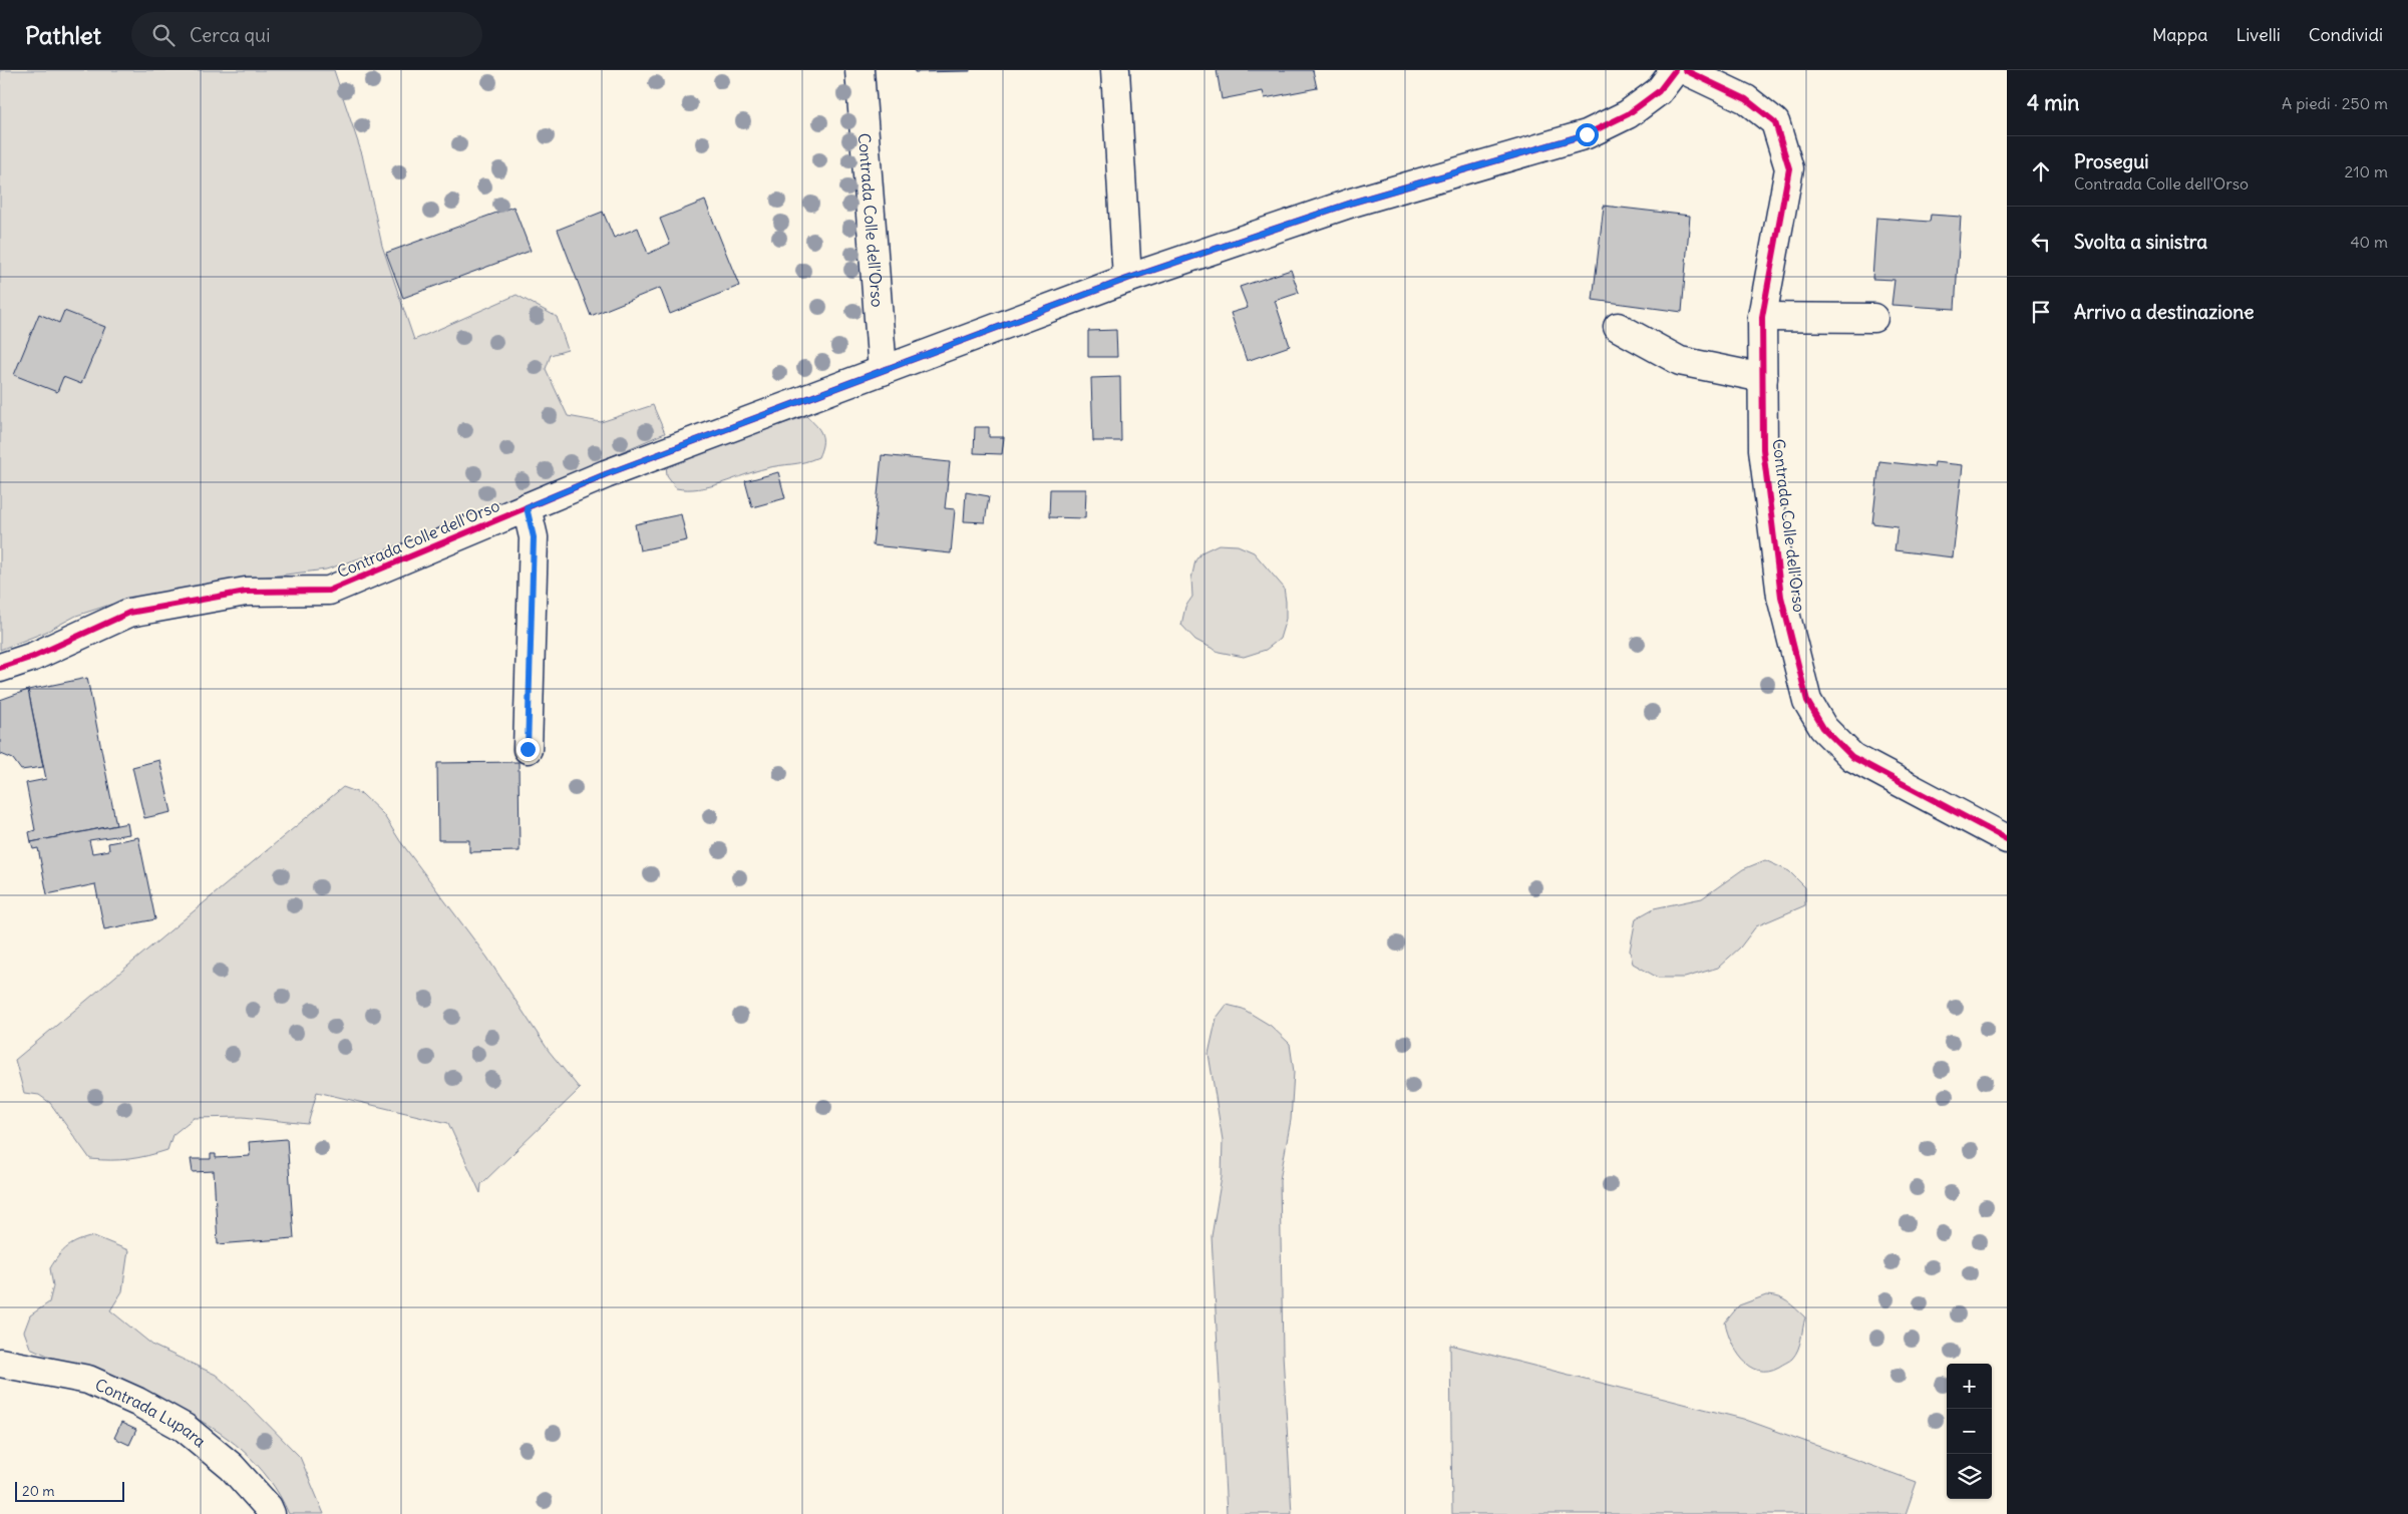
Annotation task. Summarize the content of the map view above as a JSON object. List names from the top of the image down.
{
  "streets": {
    "street": ["Contrada Colle dell'Orso", "Contrada Lupara"]
  },
  "scale_bar": "20 m",
  "page": {
    "header": "Pathlet",
    "search": "Cerca qui",
    "nav": ["Mappa", "Livelli", "Condividi"],
    "heading": ["4 min", "A piedi · 250 m"],
    "list": [
      ["Prosegui", "Contrada Colle dell'Orso", "210 m"],
      ["Svolta a sinistra", "40 m"],
      "Arrivo a destinazione"
    ],
    "map_buttons": ["+", "−"],
    "scale": "20 m"
  }
}
